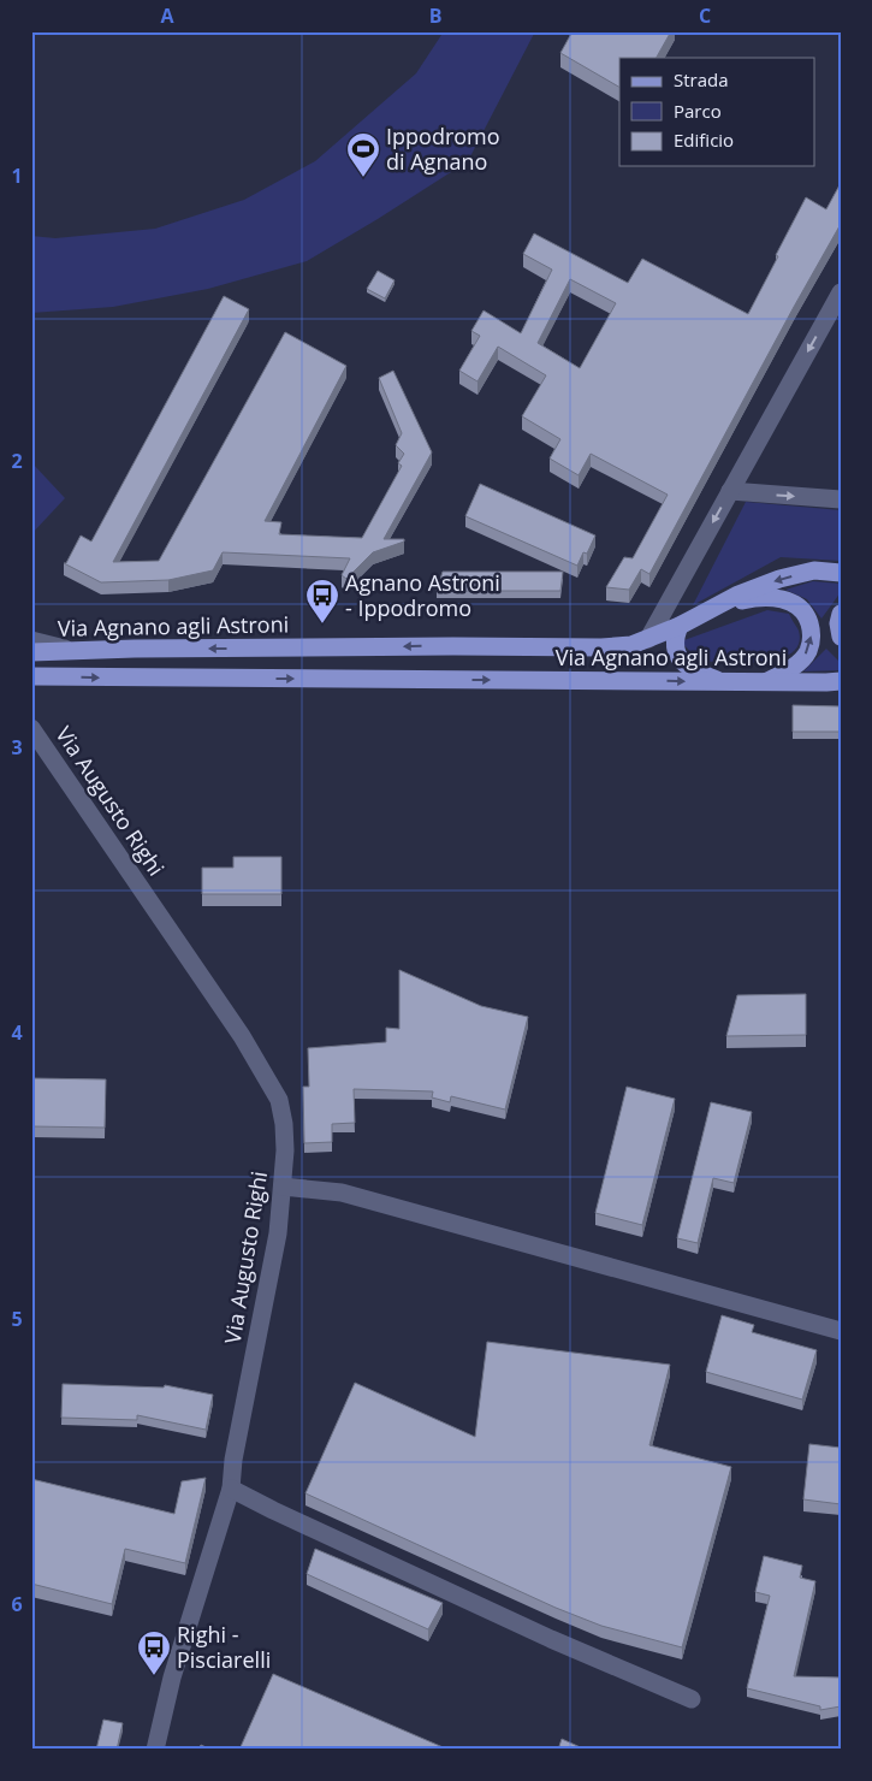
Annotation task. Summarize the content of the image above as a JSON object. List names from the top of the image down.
{
  "streets": {
    "main road": ["Via Agnano agli Astroni"],
    "street": ["Via Augusto Righi"]
  },
  "places": {
    "sports": ["Ippodromo di Agnano"],
    "bus stop": ["Agnano Astroni - Ippodromo", "Righi - Pisciarelli"]
  },
  "legend": ["Strada", "Parco", "Edificio"],
  "grid": {
    "columns": ["A", "B", "C"],
    "rows": [
      "1",
      "2",
      "3",
      "4",
      "5",
      "6"
    ]
  }
}
